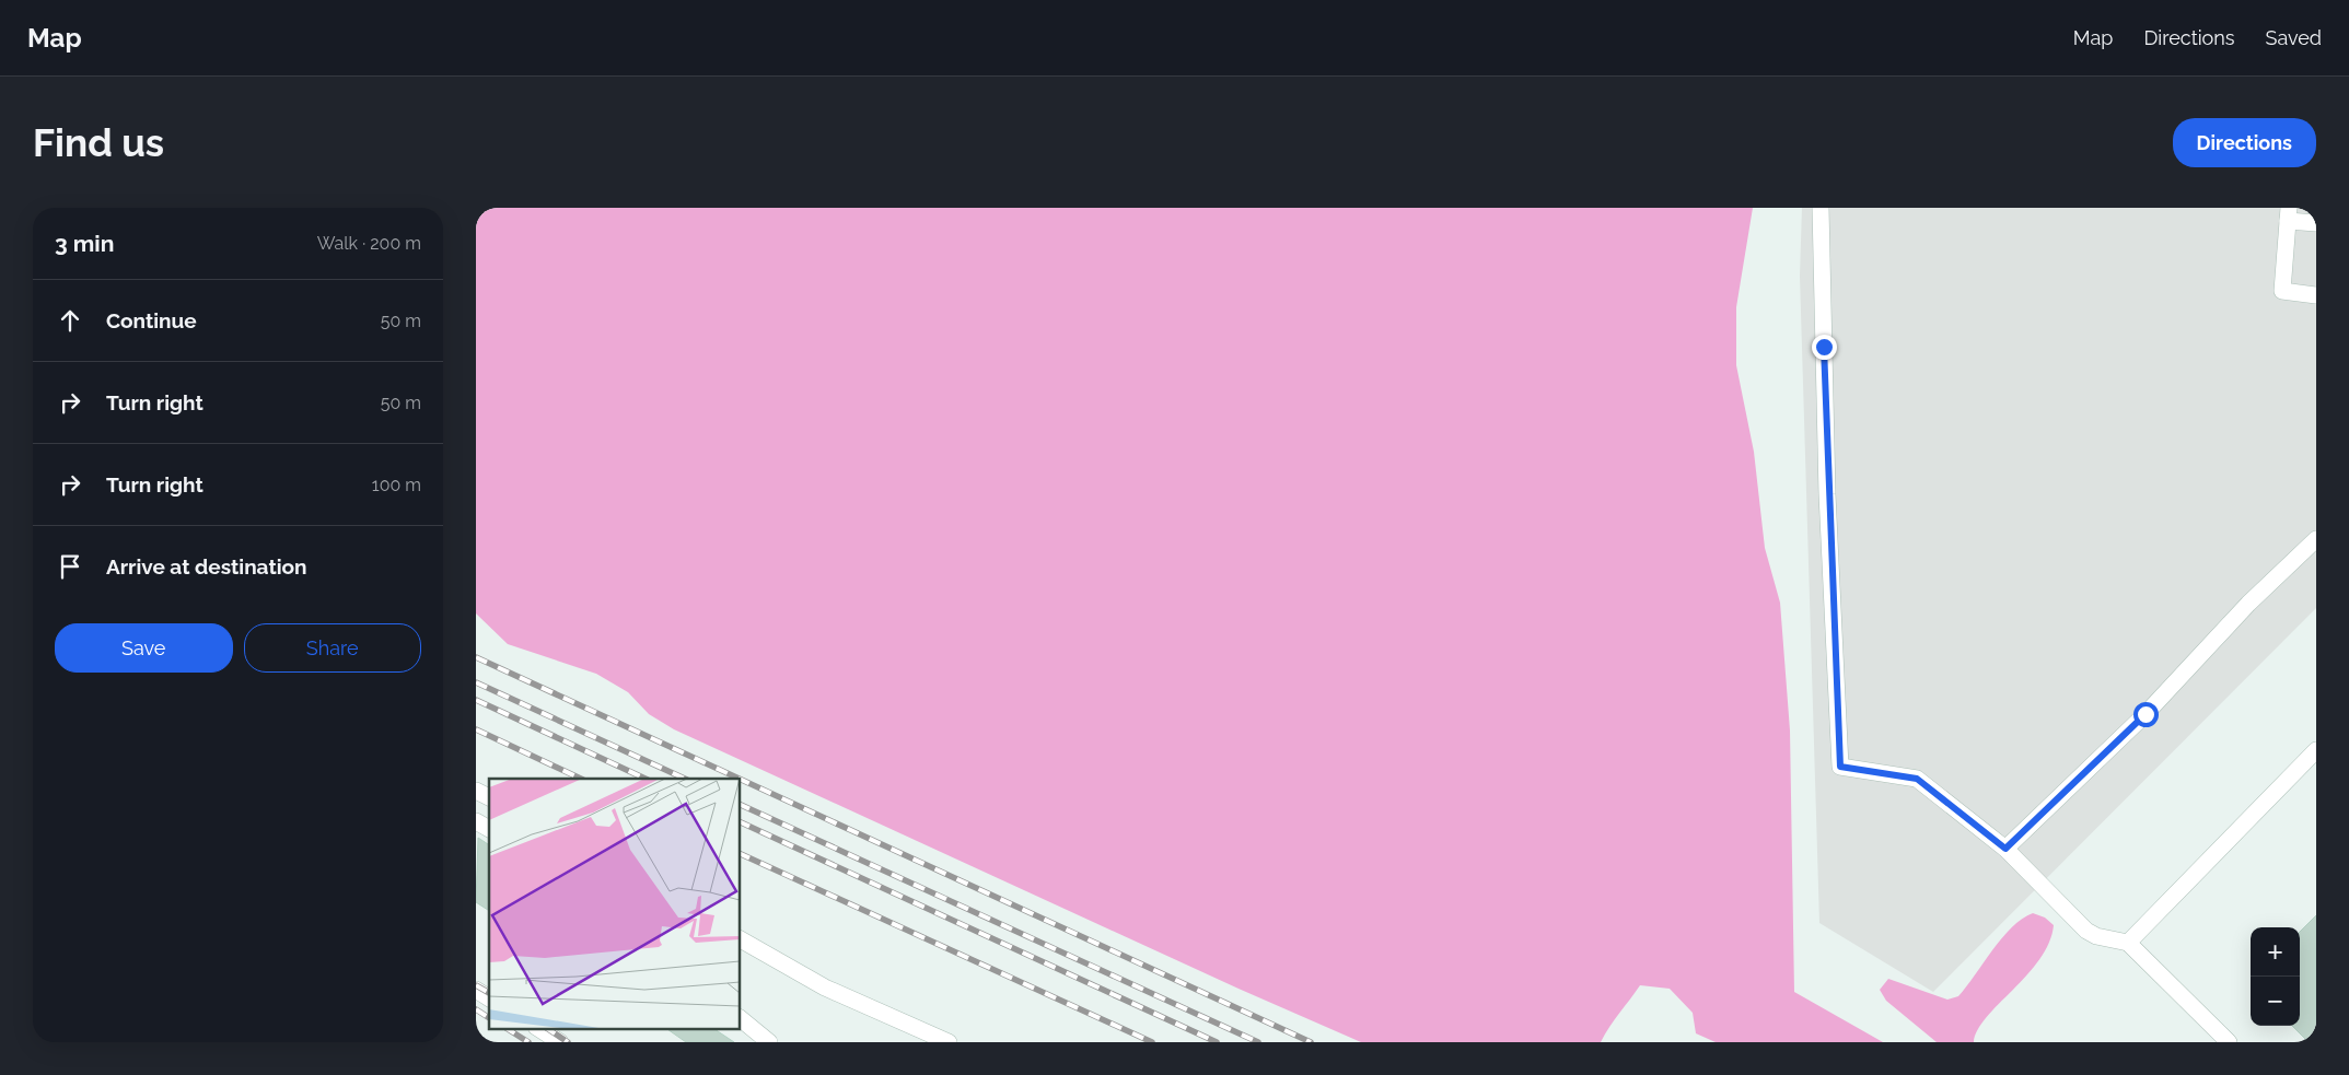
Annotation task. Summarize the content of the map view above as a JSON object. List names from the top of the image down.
{
  "page": {
    "header": "Map",
    "nav": ["Map", "Directions", "Saved"],
    "buttons": [
      "Directions",
      ["Save", "Share"]
    ],
    "title": "Find us",
    "heading": ["3 min", "Walk · 200 m"],
    "list": [
      ["Continue", "50 m"],
      ["Turn right", "50 m"],
      ["Turn right", "100 m"],
      "Arrive at destination"
    ],
    "map_buttons": ["+", "−"]
  }
}
